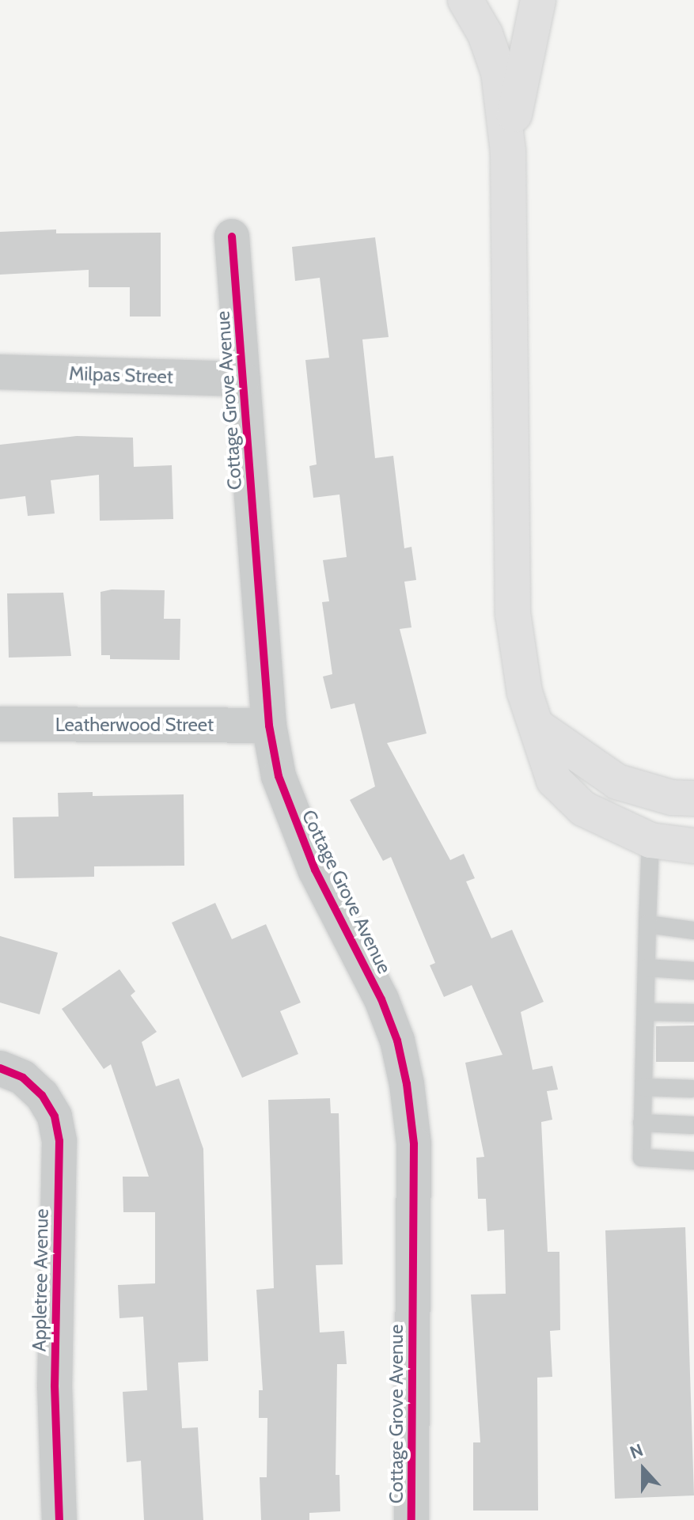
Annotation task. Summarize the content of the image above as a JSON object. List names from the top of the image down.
{
  "streets": {
    "street": [
      "Milpas Street",
      "Cottage Grove Avenue",
      "Leatherwood Street",
      "Appletree Avenue"
    ]
  },
  "crossings": [
    ["Milpas Street", "Cottage Grove Avenue"],
    ["Cottage Grove Avenue", "Leatherwood Street"]
  ],
  "north": "top"
}
